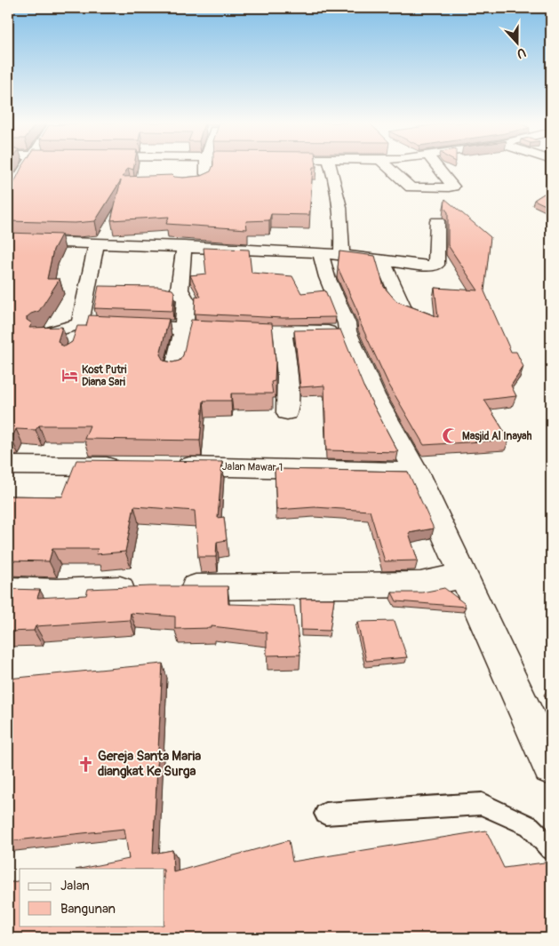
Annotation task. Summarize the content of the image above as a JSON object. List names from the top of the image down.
{
  "streets": {
    "street": ["Jalan Mawar 1"]
  },
  "places": {
    "hotel": ["Kost Putri Diana Sari"],
    "mosque": ["Masjid Al Inayah"],
    "church": ["Gereja Santa Maria diangkat Ke Surga"]
  },
  "legend": ["Jalan", "Bangunan"],
  "north": "bottom"
}
